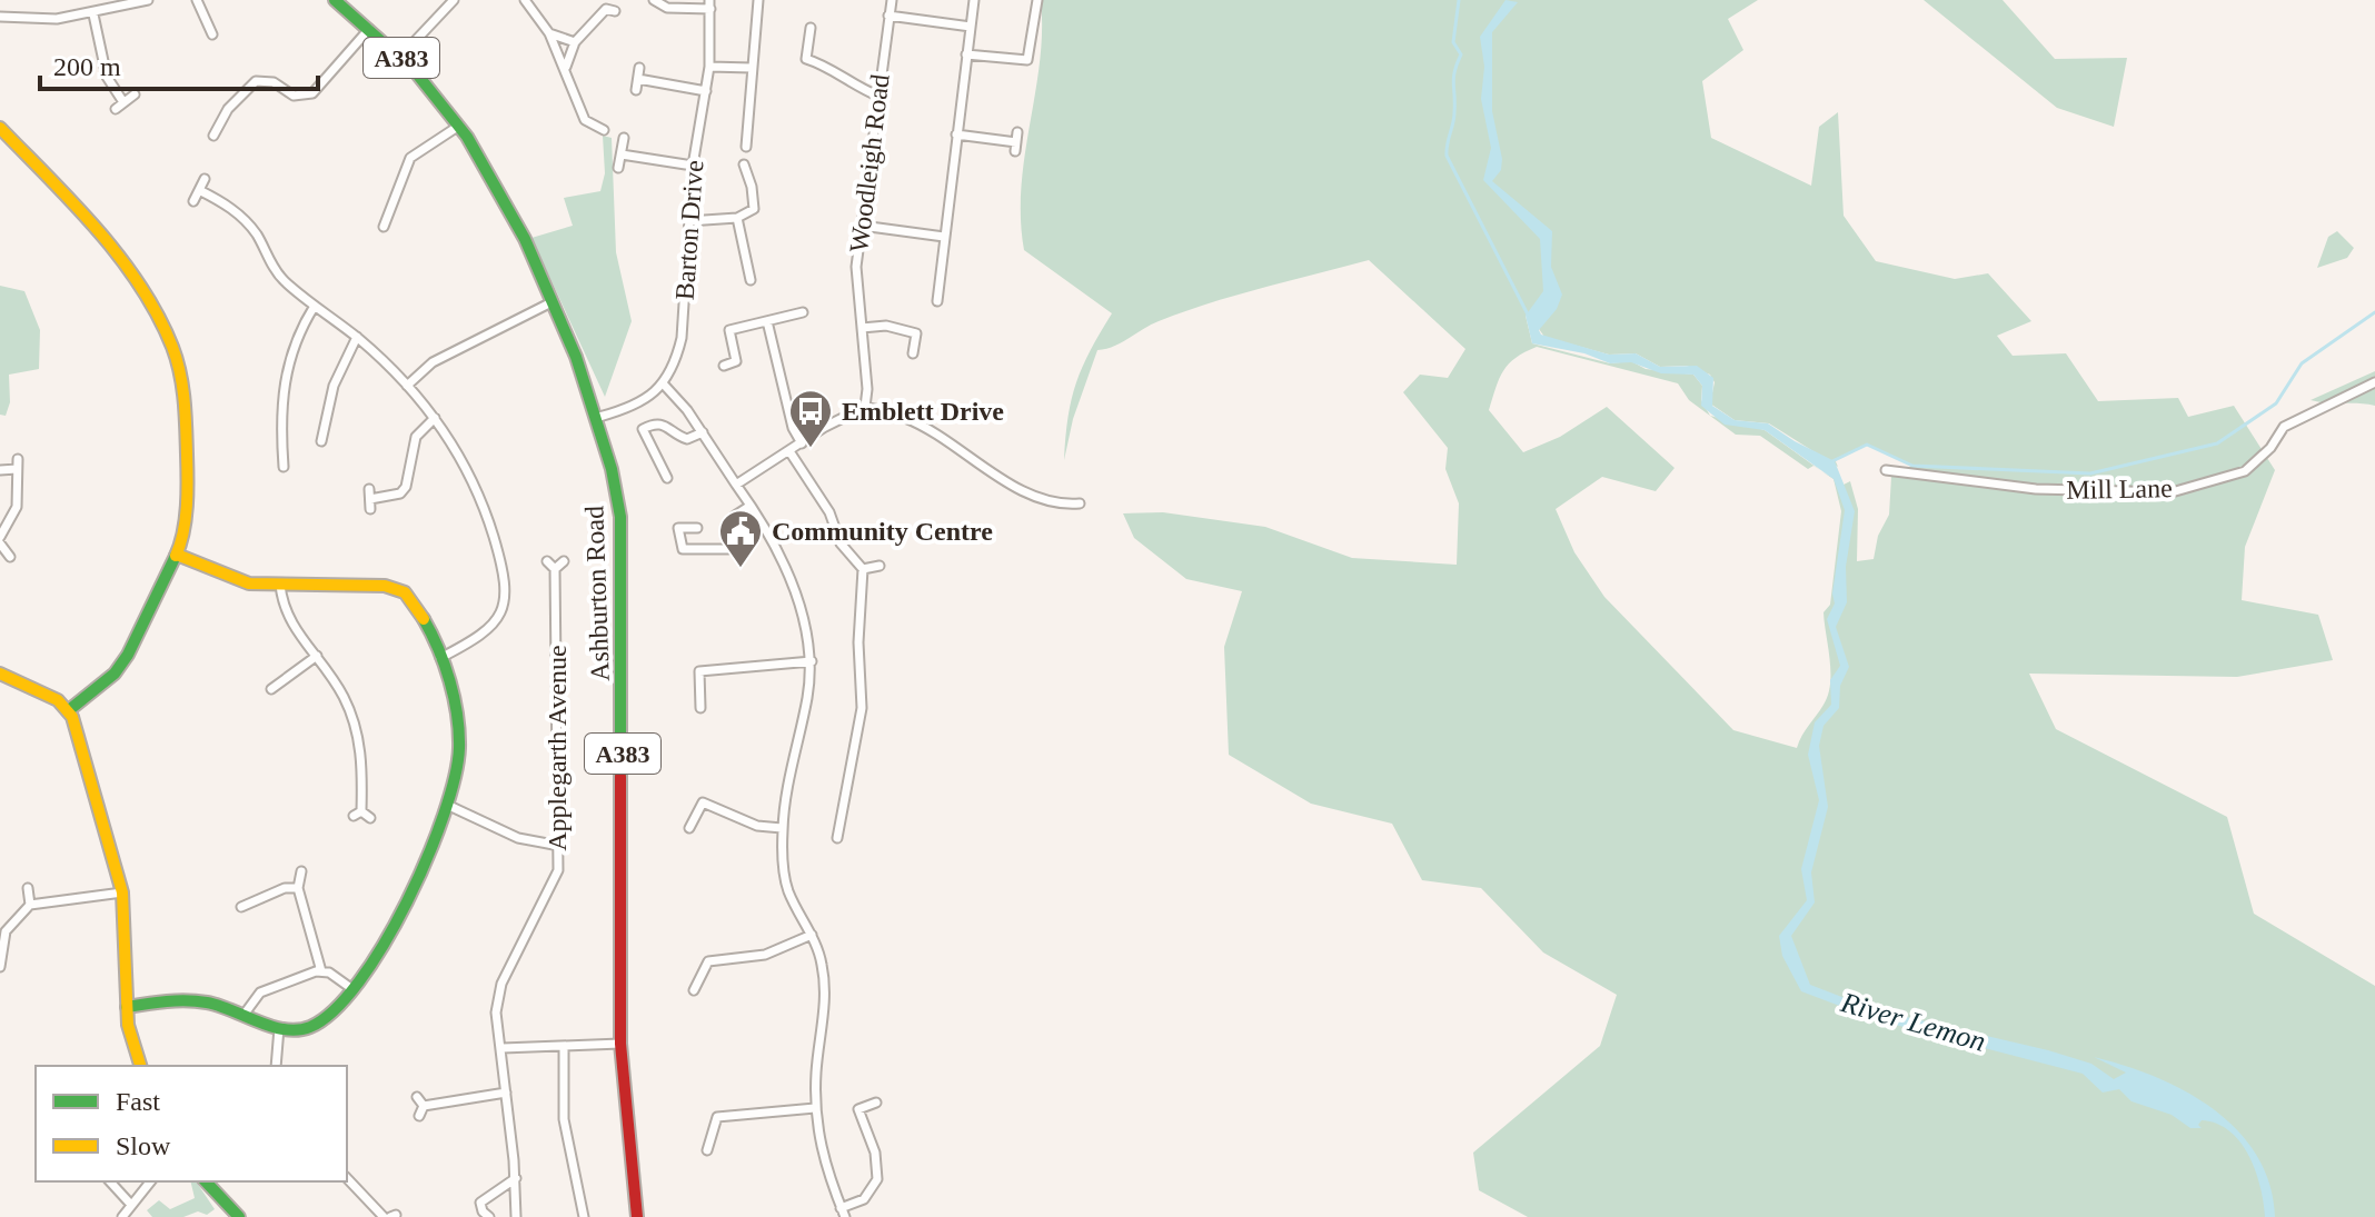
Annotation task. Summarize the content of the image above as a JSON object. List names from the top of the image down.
{
  "streets": {
    "street": [
      "A383",
      "Woodleigh Road",
      "Barton Drive",
      "Mill Lane",
      "Ashburton Road",
      "Applegarth Avenue"
    ]
  },
  "water": ["River Lemon"],
  "places": {
    "bus stop": ["Emblett Drive"],
    "public building": ["Community Centre"]
  },
  "legend": ["Fast", "Slow"],
  "scale_bar": "200 m"
}
